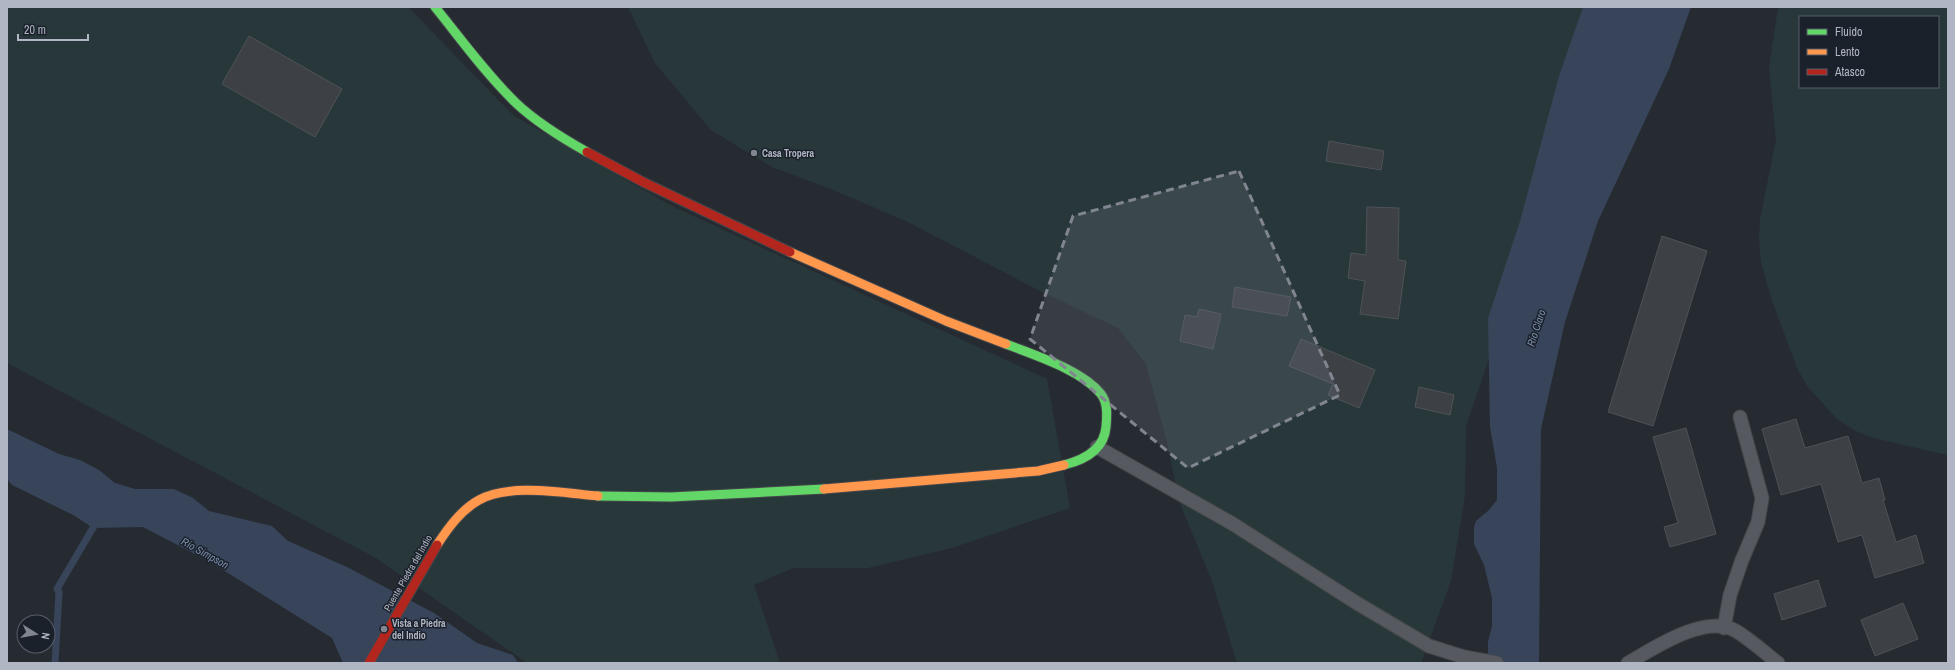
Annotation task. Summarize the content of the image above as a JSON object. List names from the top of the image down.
{
  "streets": {
    "street": ["Puente Piedra del Indio"]
  },
  "water": ["Río Claro", "Río Simpson"],
  "places": ["Casa Tropera", "Vista a Piedra del Indio"],
  "legend": ["Fluido", "Lento", "Atasco"],
  "scale_bar": "20 m",
  "north": "right"
}
